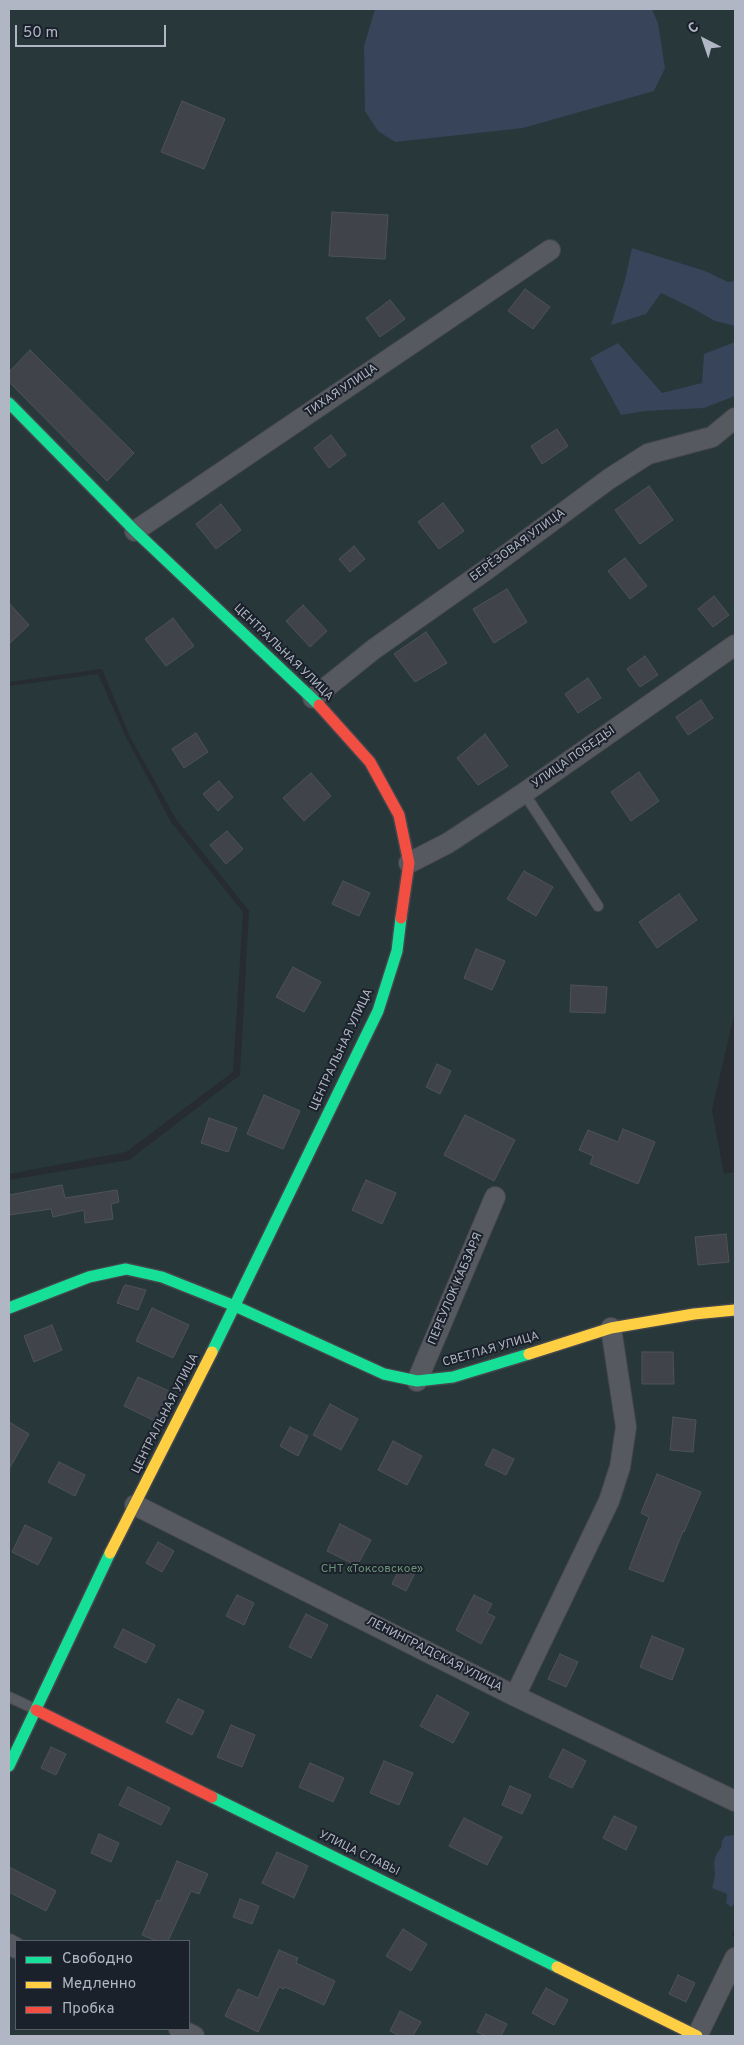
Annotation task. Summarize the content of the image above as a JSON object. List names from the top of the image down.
{
  "streets": {
    "street": [
      "ТИХАЯ УЛИЦА",
      "БЕРЁЗОВАЯ УЛИЦА",
      "ЦЕНТРАЛЬНАЯ УЛИЦА",
      "УЛИЦА ПОБЕДЫ",
      "ПЕРЕУЛОК КАБЗАРЯ",
      "СВЕТЛАЯ УЛИЦА",
      "ЛЕНИНГРАДСКАЯ УЛИЦА",
      "УЛИЦА СЛАВЫ"
    ]
  },
  "crossings": [
    ["ТИХАЯ УЛИЦА", "ЦЕНТРАЛЬНАЯ УЛИЦА"],
    ["БЕРЁЗОВАЯ УЛИЦА", "ЦЕНТРАЛЬНАЯ УЛИЦА"],
    ["ЦЕНТРАЛЬНАЯ УЛИЦА", "УЛИЦА ПОБЕДЫ"],
    ["ЦЕНТРАЛЬНАЯ УЛИЦА", "СВЕТЛАЯ УЛИЦА"],
    ["ЦЕНТРАЛЬНАЯ УЛИЦА", "ЛЕНИНГРАДСКАЯ УЛИЦА"],
    ["ЦЕНТРАЛЬНАЯ УЛИЦА", "УЛИЦА СЛАВЫ"],
    ["ПЕРЕУЛОК КАБЗАРЯ", "СВЕТЛАЯ УЛИЦА"]
  ],
  "parks": ["СНТ «Токсовское»"],
  "legend": ["Свободно", "Медленно", "Пробка"],
  "scale_bar": "50 m",
  "north": "top left"
}
